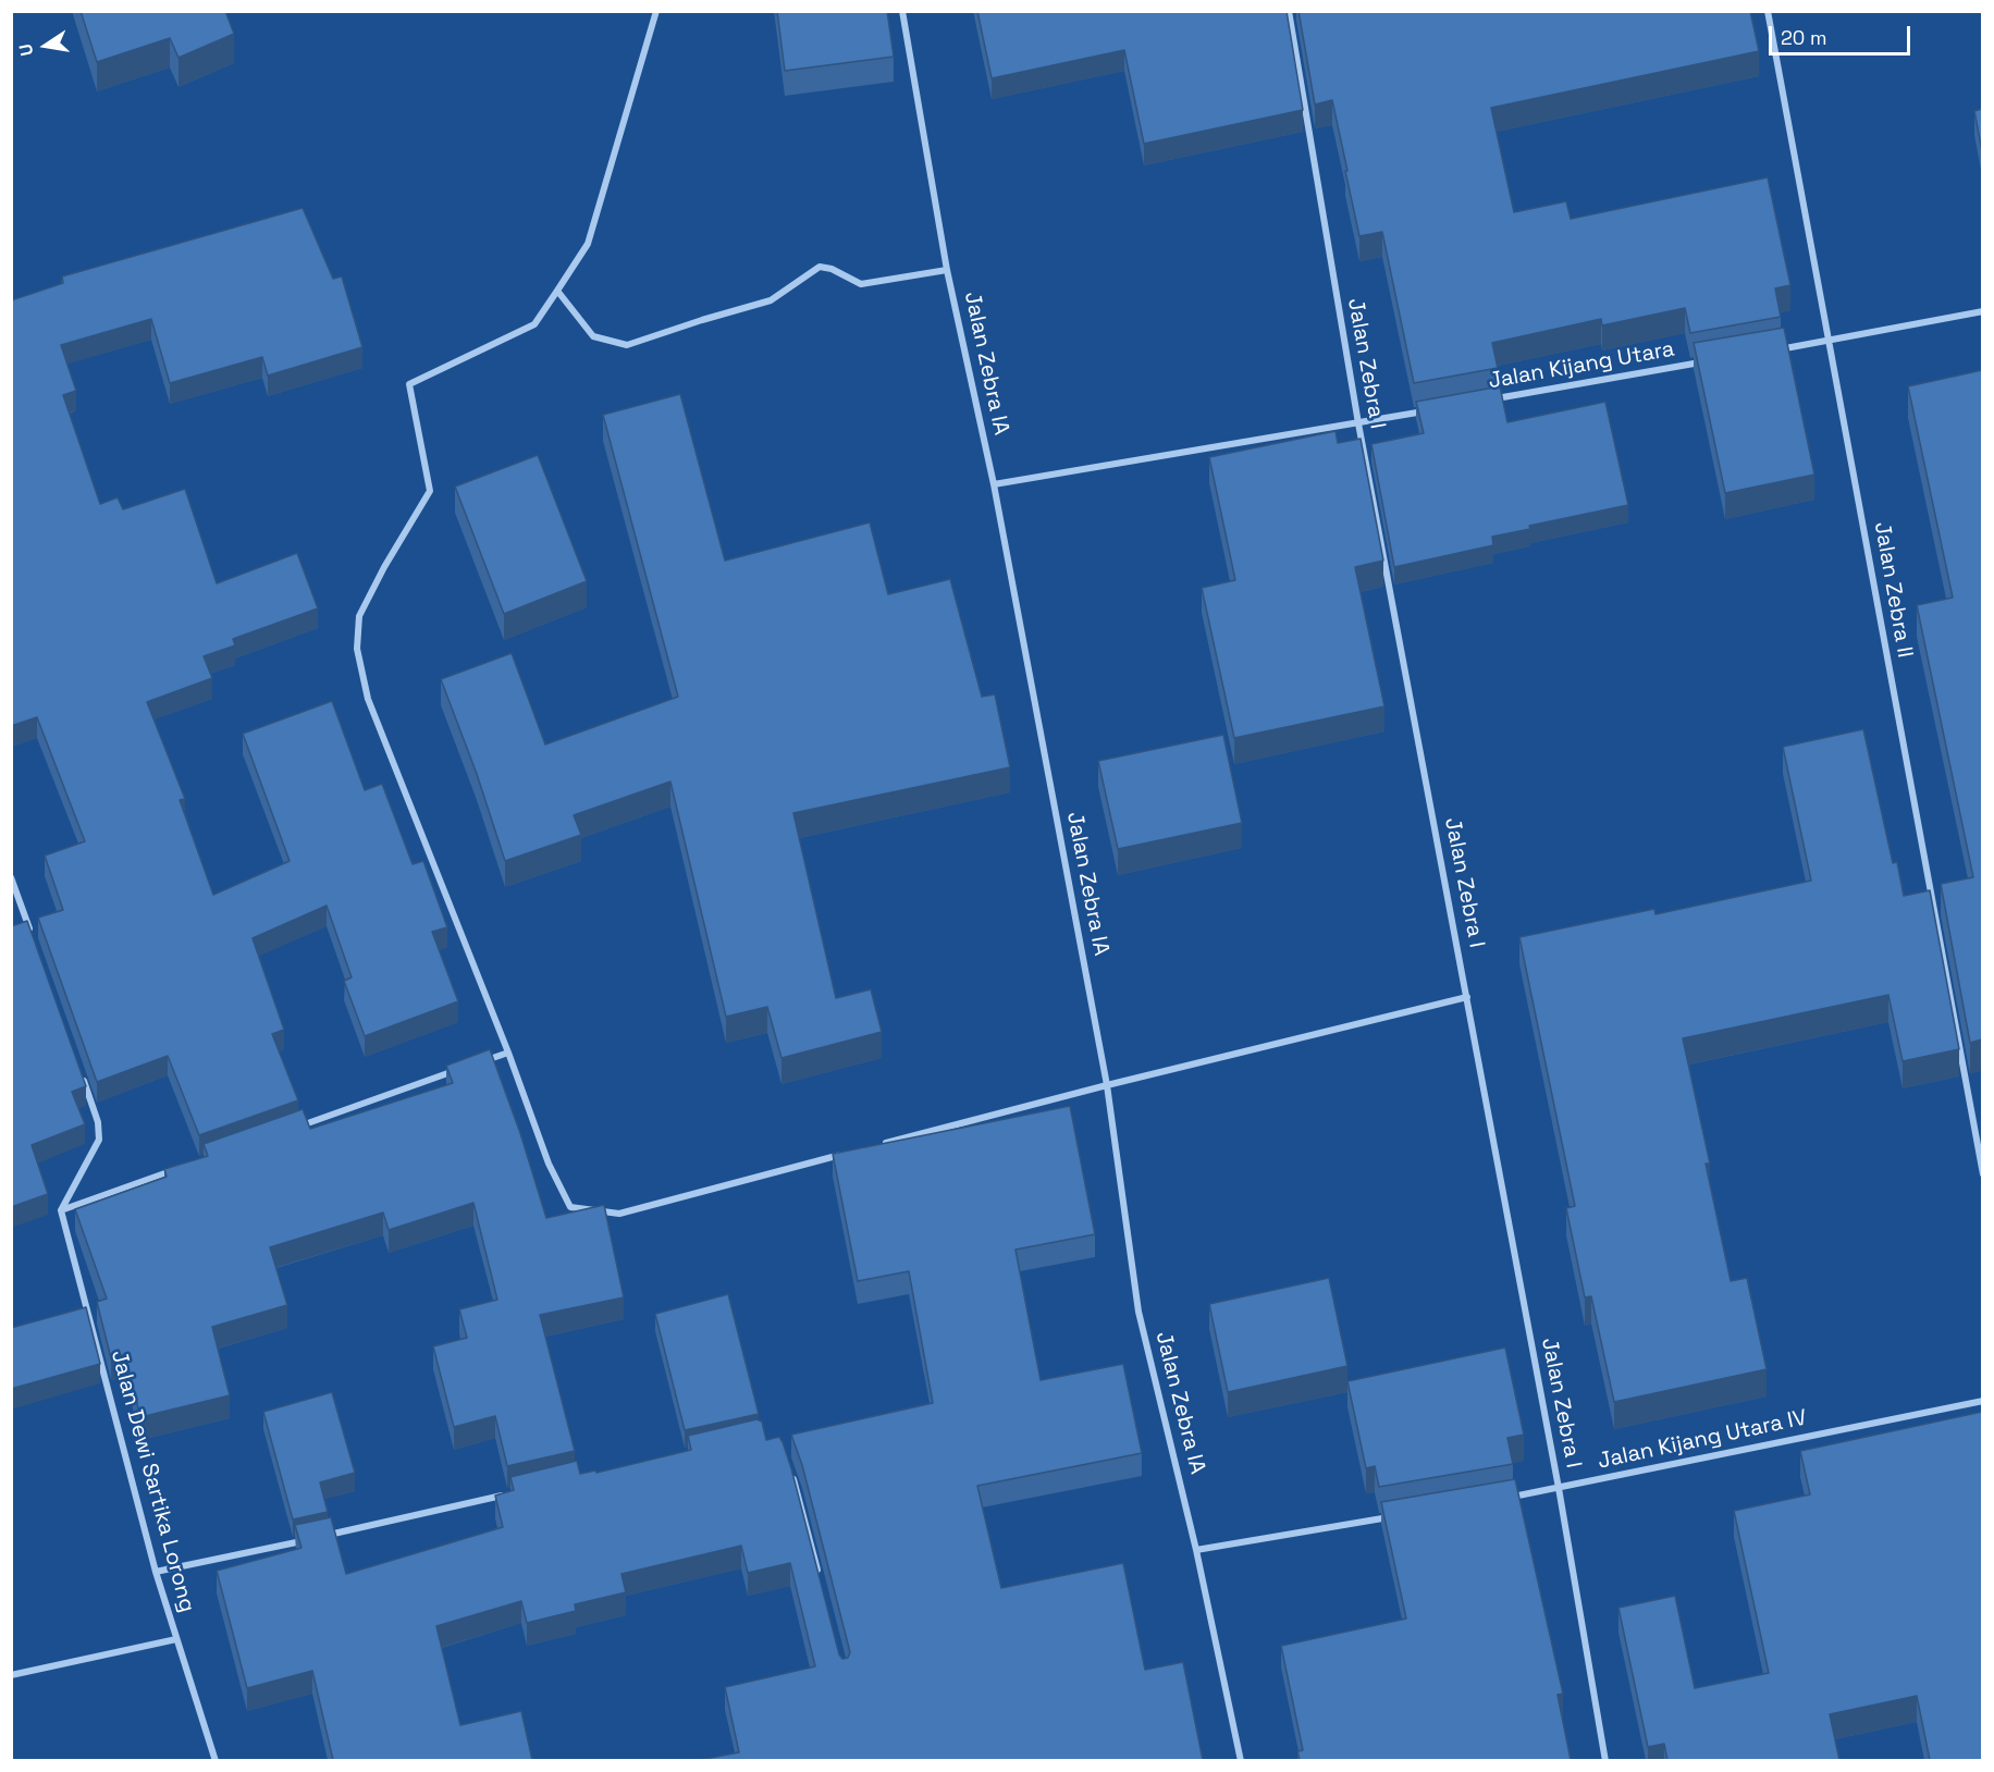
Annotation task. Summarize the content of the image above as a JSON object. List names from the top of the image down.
{
  "streets": {
    "street": [
      "Jalan Zebra IA",
      "Jalan Zebra I",
      "Jalan Kijang Utara",
      "Jalan Zebra II",
      "Jalan Kijang Utara IV",
      "Jalan Dewi Sartika Lorong"
    ]
  },
  "crossings": [
    ["Jalan Zebra I", "Jalan Kijang Utara IV"]
  ],
  "scale_bar": "20 m",
  "north": "left"
}
